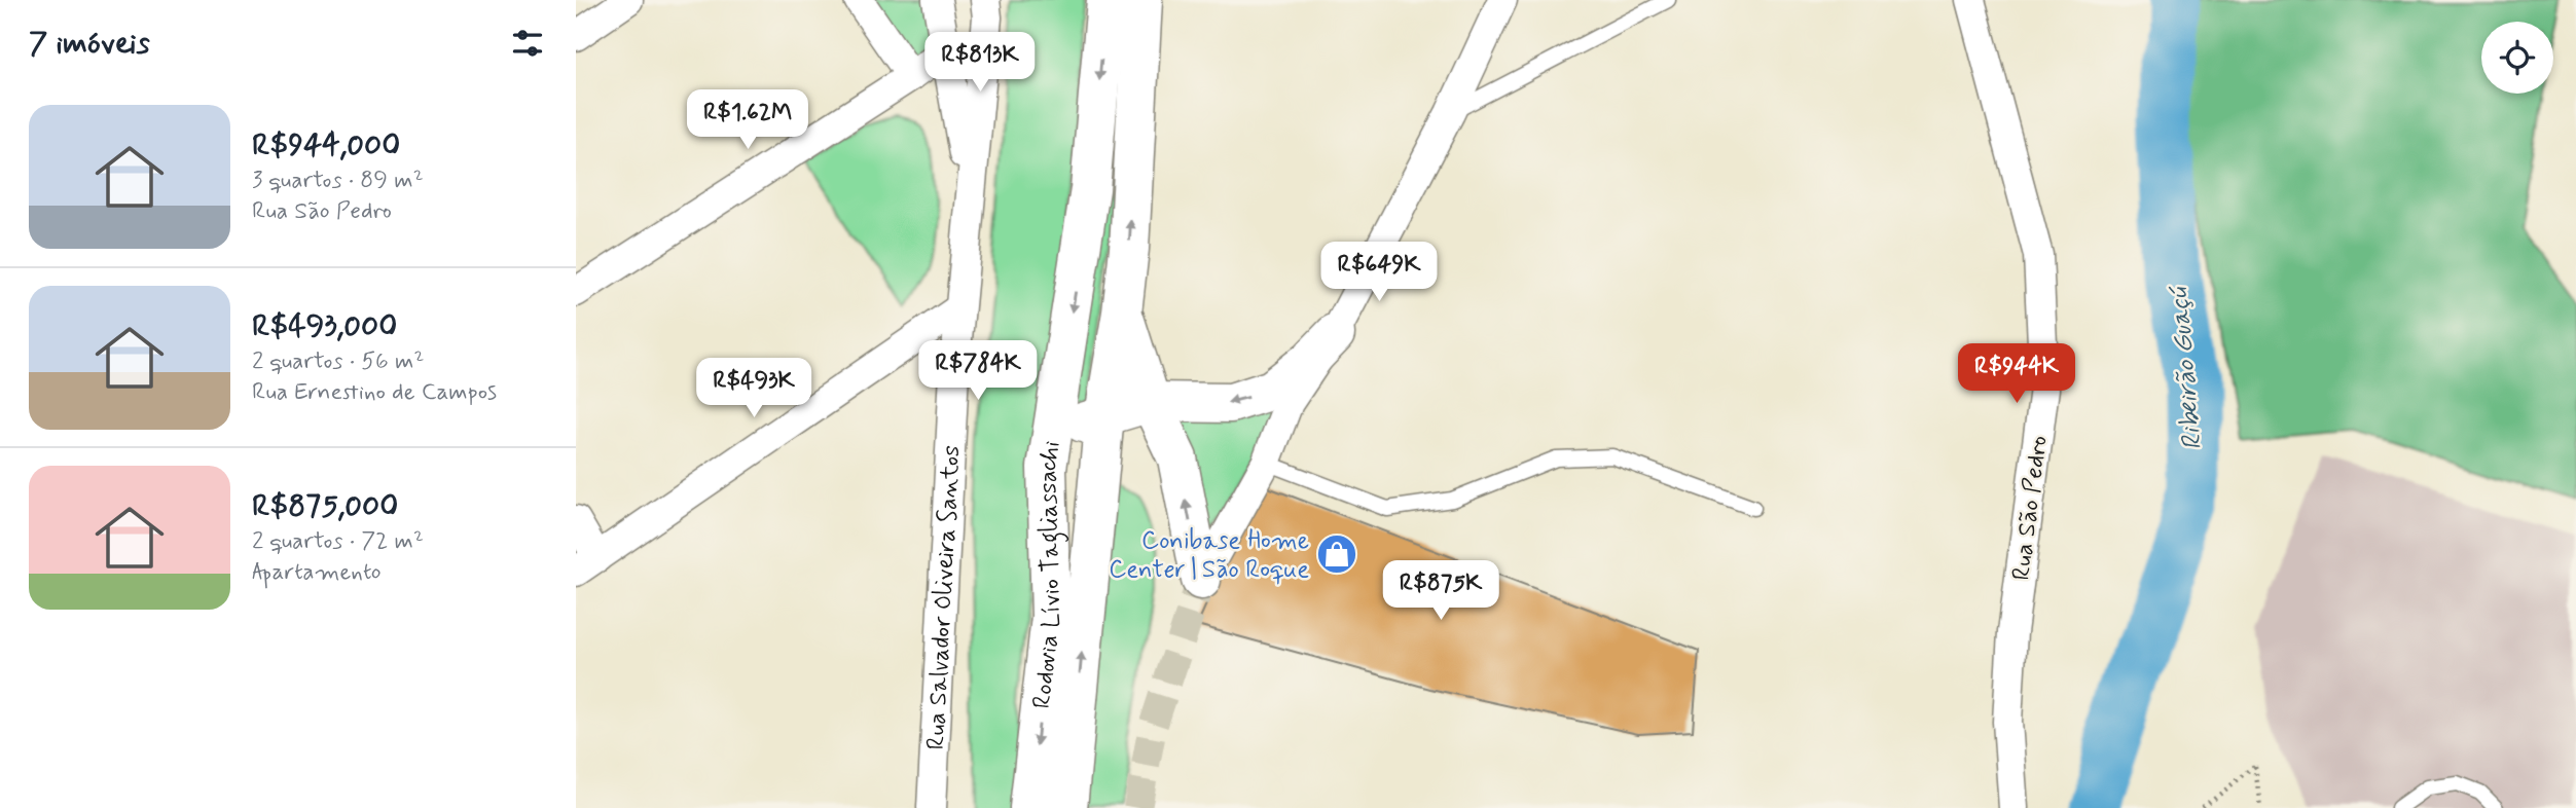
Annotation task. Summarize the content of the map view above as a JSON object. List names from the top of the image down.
{
  "streets": {
    "highway": ["Rodovia Lívio Tagliassachi"],
    "street": ["Rua São Pedro", "Rua Salvador Oliveira Santos"]
  },
  "water": ["Ribeirão Guaçú"],
  "places": {
    "shop": ["Conibase Home Center | São Roque"]
  },
  "page": {
    "heading": "7 imóveis",
    "price": [
      "R$813K",
      "R$1.62M",
      "R$649K",
      "R$784K",
      "R$944K",
      "R$493K",
      "R$875K"
    ],
    "list": [
      {
        "name": "R$944,000",
        "note": "3 quartos · 89 m² · Rua São Pedro"
      },
      {
        "name": "R$493,000",
        "note": "2 quartos · 56 m² · Rua Ernestino de Campos"
      },
      {
        "name": "R$875,000",
        "note": "2 quartos · 72 m² · Apartamento"
      }
    ]
  }
}
